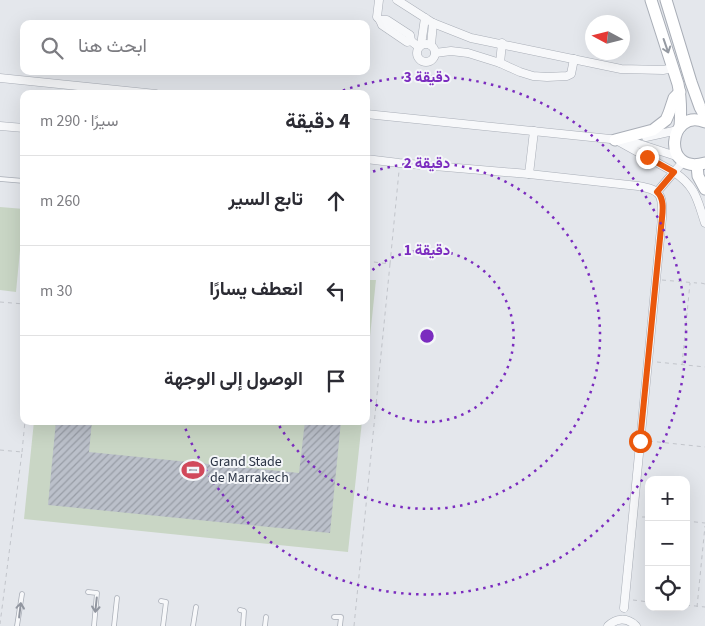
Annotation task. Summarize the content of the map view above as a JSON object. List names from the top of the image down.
{
  "places": {
    "sports": ["Grand Stade de Marrakech"]
  },
  "north": "left",
  "page": {
    "search": "ابحث هنا",
    "heading": ["4 دقيقة", "سيرًا · 290 m"],
    "list": [
      ["تابع السير", "260 m"],
      ["انعطف يسارًا", "30 m"],
      "الوصول إلى الوجهة"
    ],
    "map_buttons": ["+", "−"]
  },
  "rings": ["3 دقيقة", "2 دقيقة", "1 دقيقة"]
}
